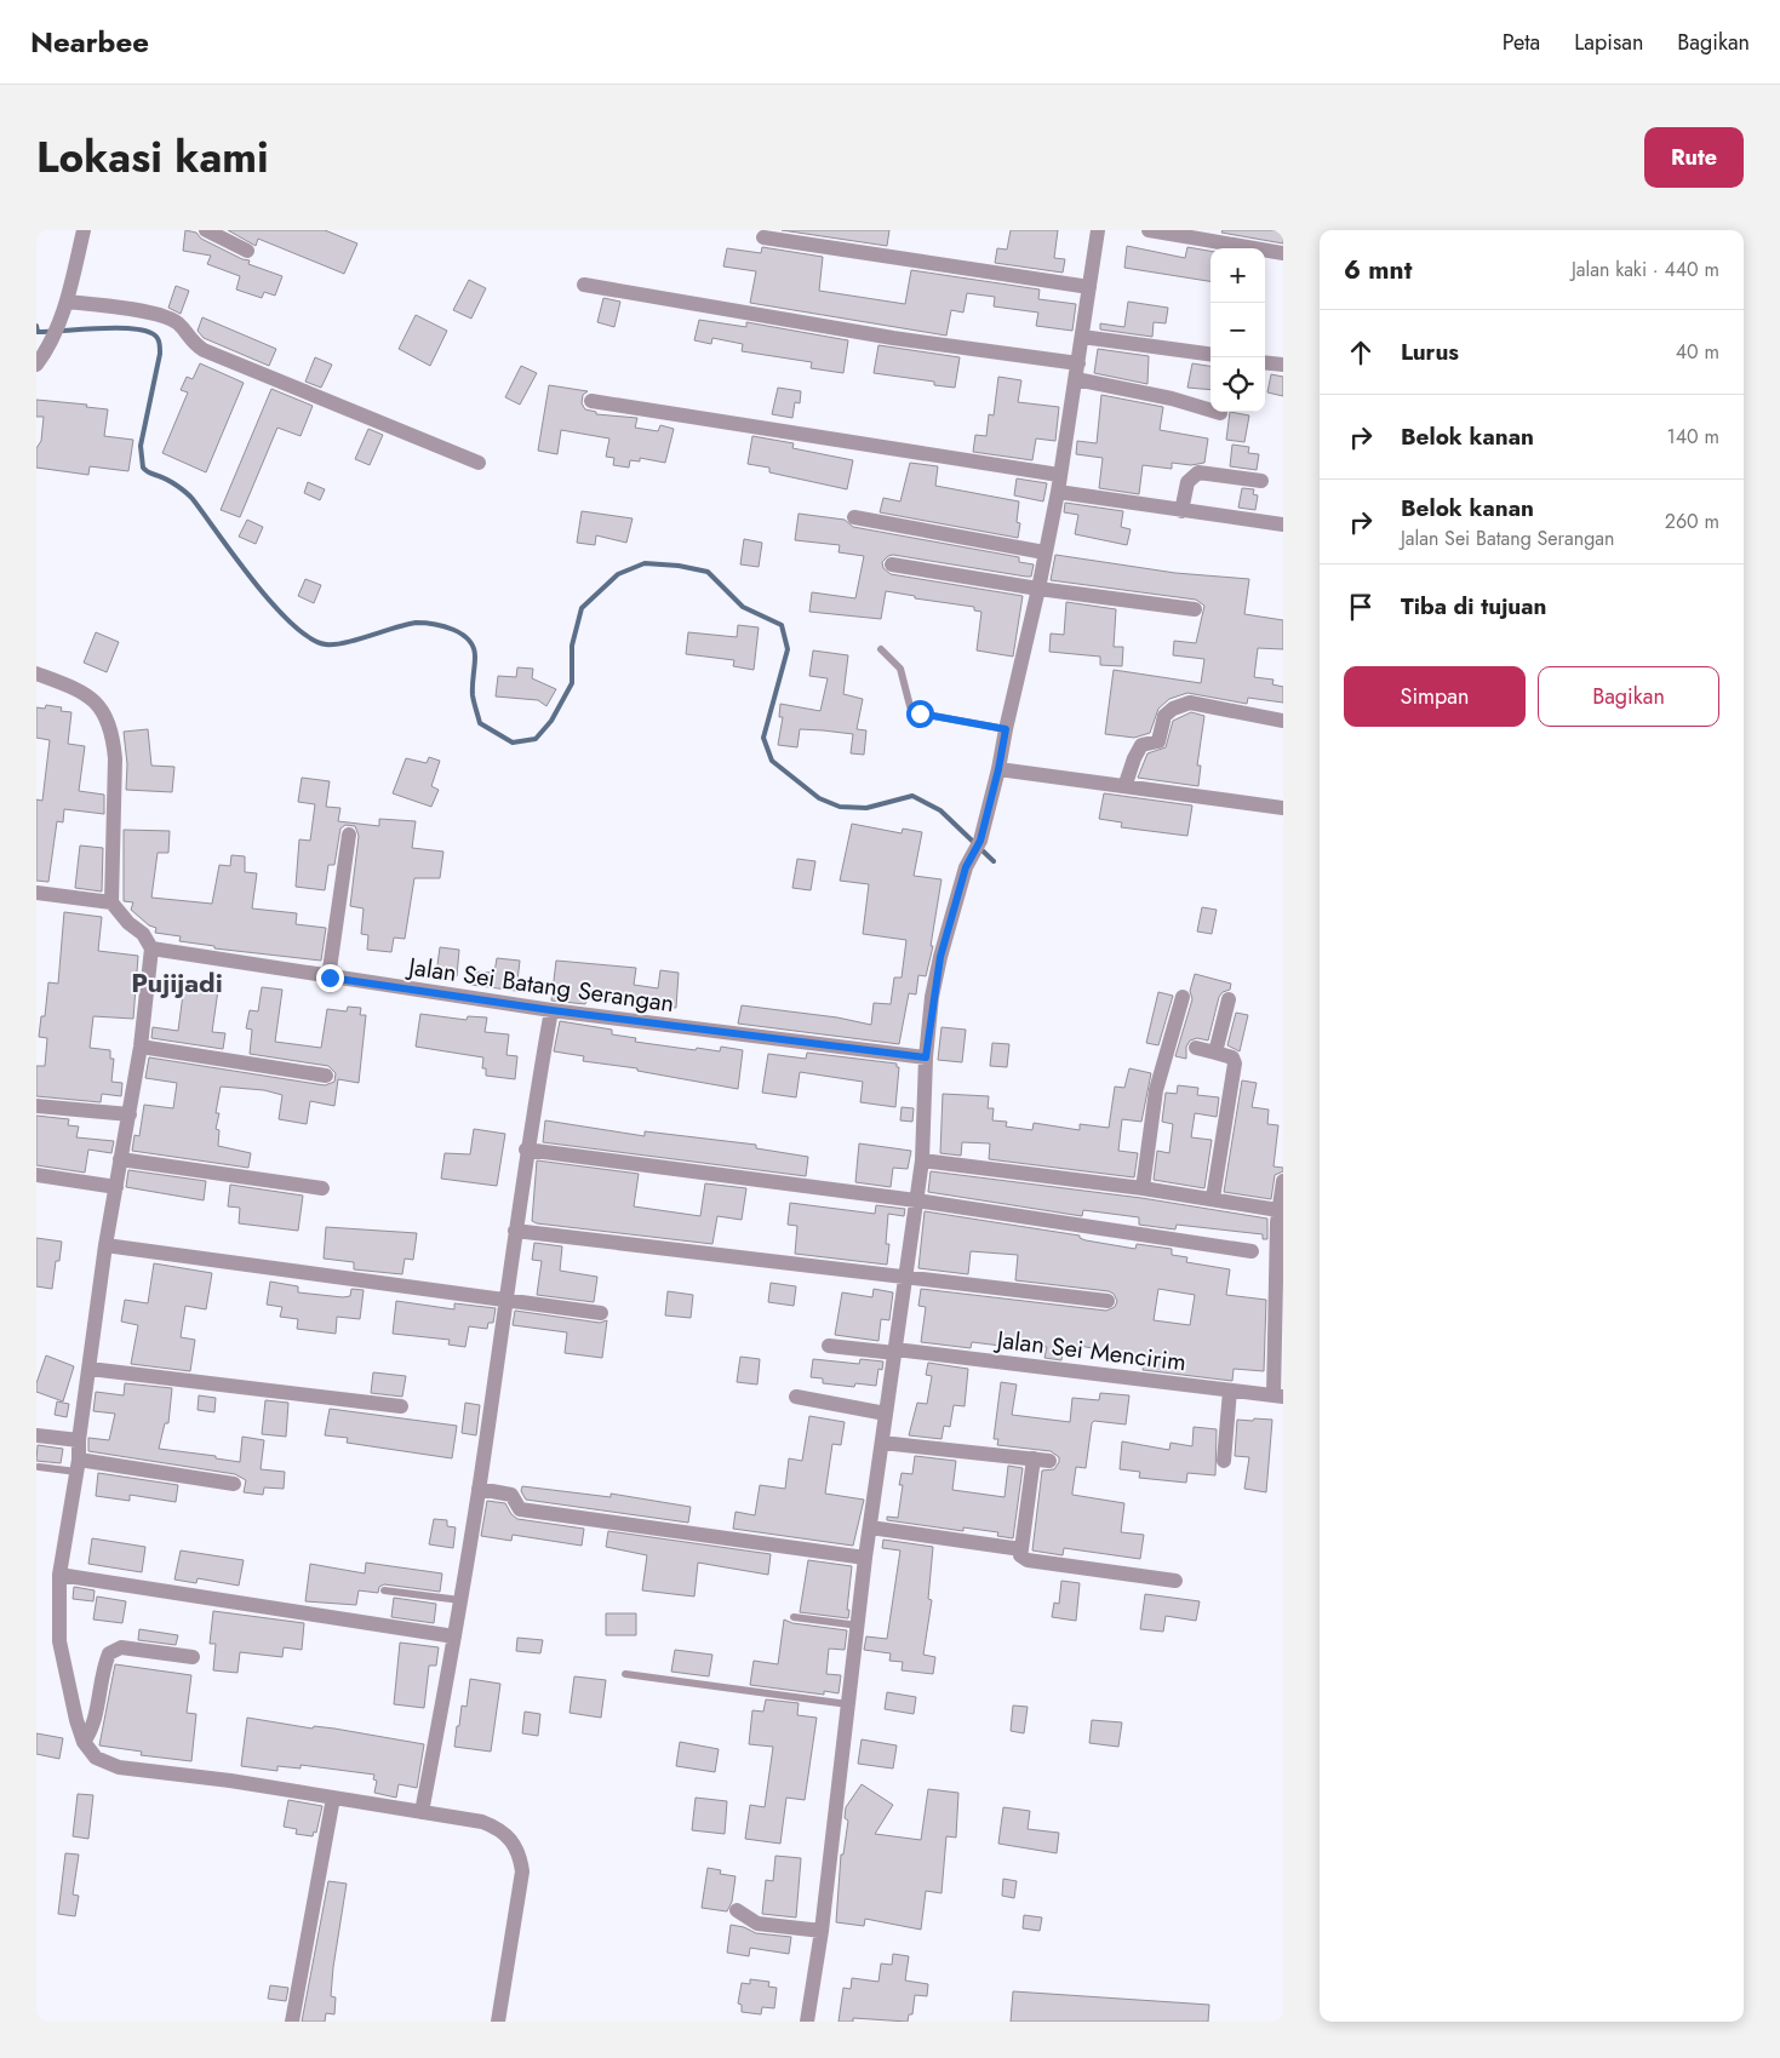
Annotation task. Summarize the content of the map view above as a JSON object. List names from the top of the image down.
{
  "streets": {
    "street": ["Jalan Sei Batang Serangan", "Jalan Sei Mencirim"]
  },
  "districts": ["Pujijadi"],
  "page": {
    "header": "Nearbee",
    "nav": ["Peta", "Lapisan", "Bagikan"],
    "title": "Lokasi kami",
    "buttons": [
      "Rute",
      ["Simpan", "Bagikan"]
    ],
    "heading": ["6 mnt", "Jalan kaki · 440 m"],
    "map_buttons": ["+", "−"],
    "list": [
      ["Lurus", "40 m"],
      ["Belok kanan", "140 m"],
      ["Belok kanan", "Jalan Sei Batang Serangan", "260 m"],
      "Tiba di tujuan"
    ]
  }
}
